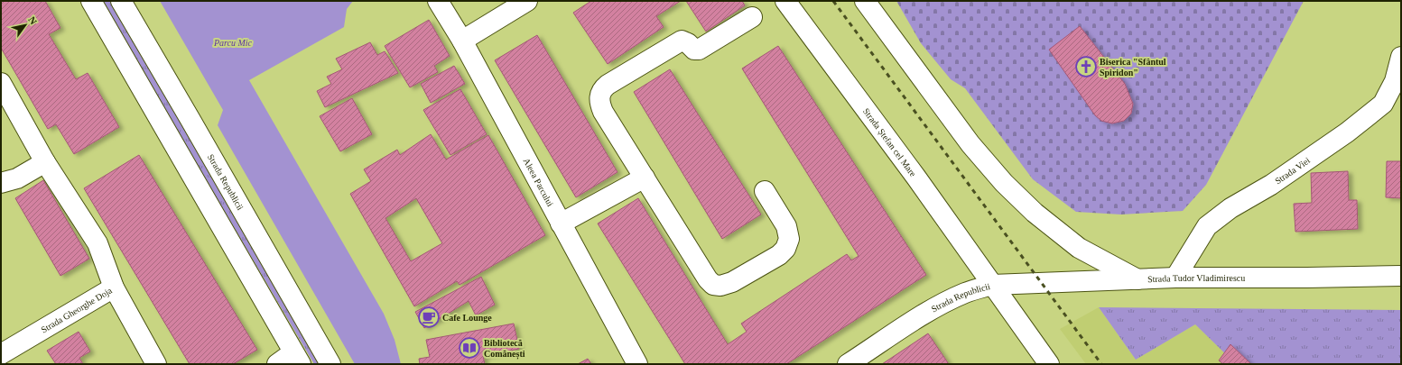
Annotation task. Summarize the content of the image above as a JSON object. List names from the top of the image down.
{
  "streets": {
    "street": [
      "Strada Ștefan cel Mare",
      "Strada Viei",
      "Strada Republicii",
      "Aleea Parcului",
      "Strada Tudor Vladimirescu",
      "Strada Gheorghe Doja"
    ]
  },
  "crossings": [
    ["Strada Ștefan cel Mare", "Strada Republicii"],
    ["Strada Ștefan cel Mare", "Strada Tudor Vladimirescu"],
    ["Strada Viei", "Strada Tudor Vladimirescu"],
    ["Strada Republicii", "Strada Tudor Vladimirescu"]
  ],
  "parks": ["Parcu Mic"],
  "places": {
    "church": ["Biserica \"Sfântul Spiridon\""],
    "cafe": ["Cafe Lounge"],
    "library": ["Bibliotecă Comănești"]
  },
  "north": "top right"
}
